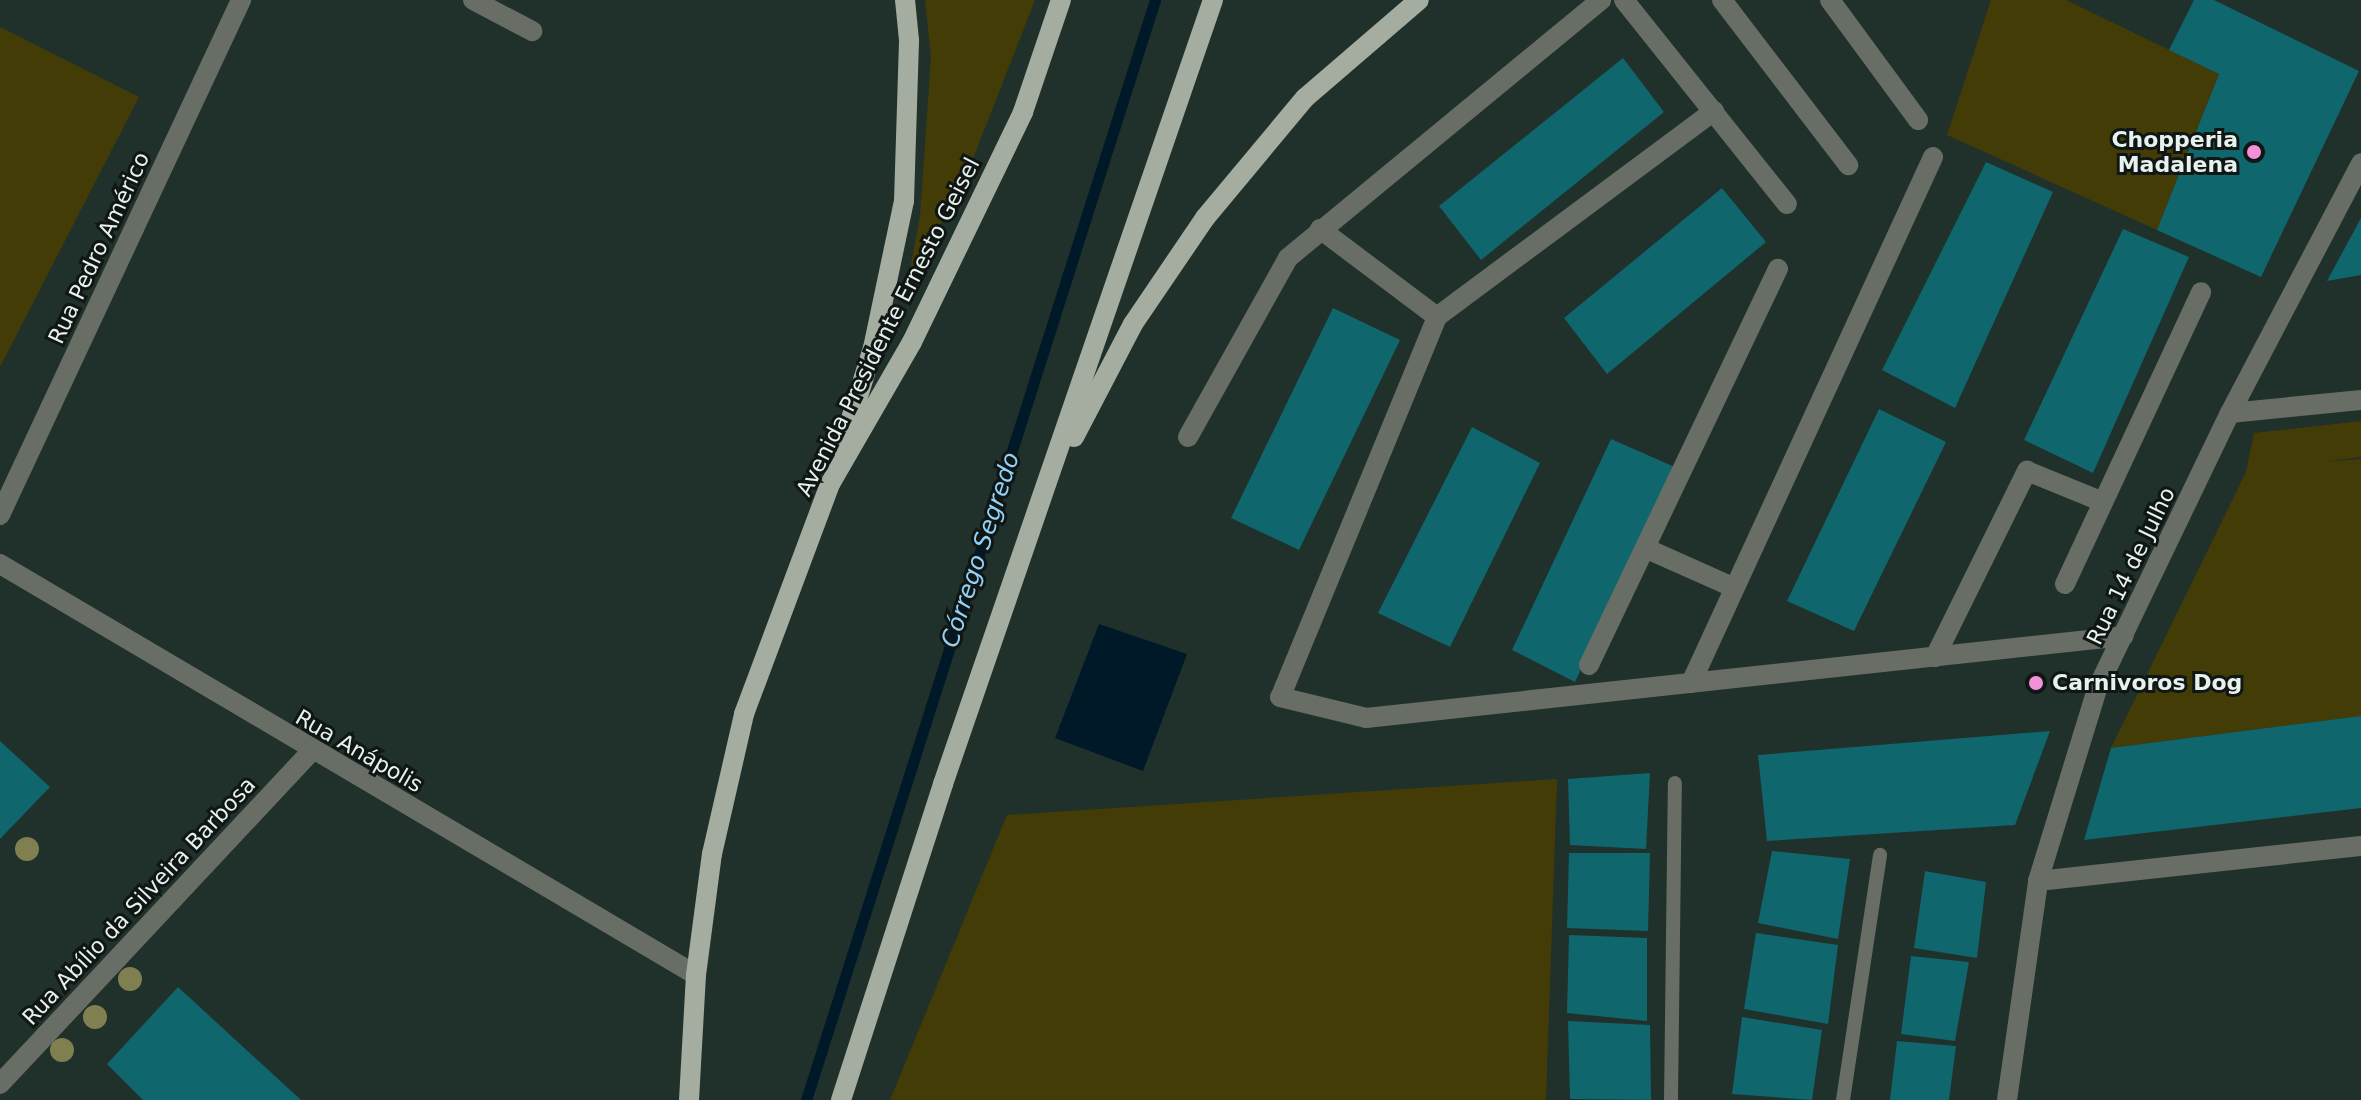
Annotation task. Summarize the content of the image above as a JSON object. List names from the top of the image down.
{
  "streets": {
    "main road": ["Avenida Presidente Ernesto Geisel"],
    "street": [
      "Rua Pedro Américo",
      "Rua 14 de Julho",
      "Rua Anápolis",
      "Rua Abílio da Silveira Barbosa"
    ]
  },
  "crossings": [
    ["Avenida Presidente Ernesto Geisel", "Rua Anápolis"],
    ["Rua Anápolis", "Rua Abílio da Silveira Barbosa"]
  ],
  "water": ["Córrego Segredo"],
  "places": ["Chopperia Madalena", "Carnivoros Dog"]
}
